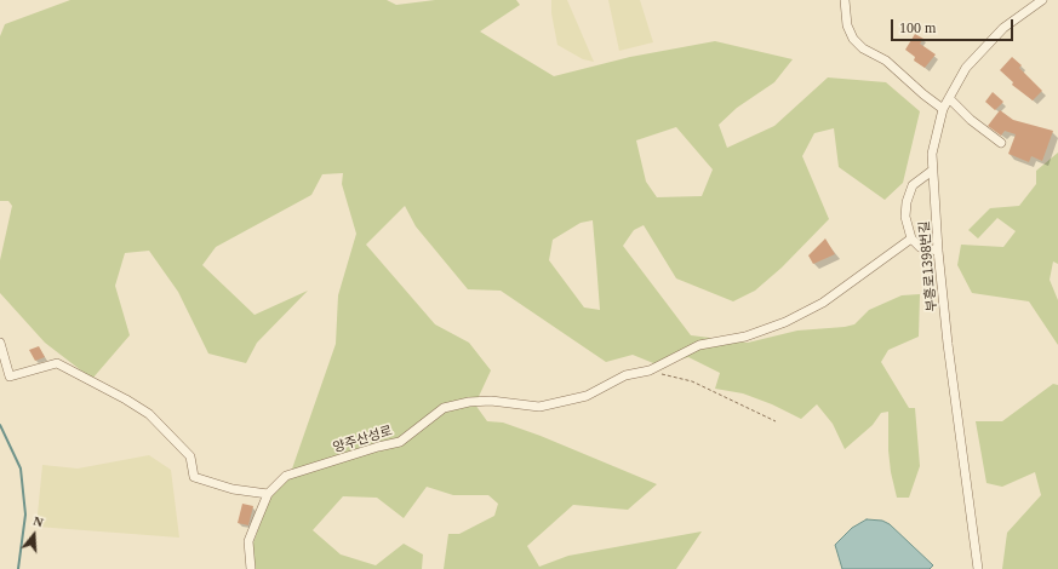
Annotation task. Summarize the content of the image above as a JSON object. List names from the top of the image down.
{
  "streets": {
    "street": ["부흥로1398번길", "양주산성로"]
  },
  "crossings": [
    ["부흥로1398번길", "양주산성로"]
  ],
  "scale_bar": "100 m",
  "north": "top"
}
